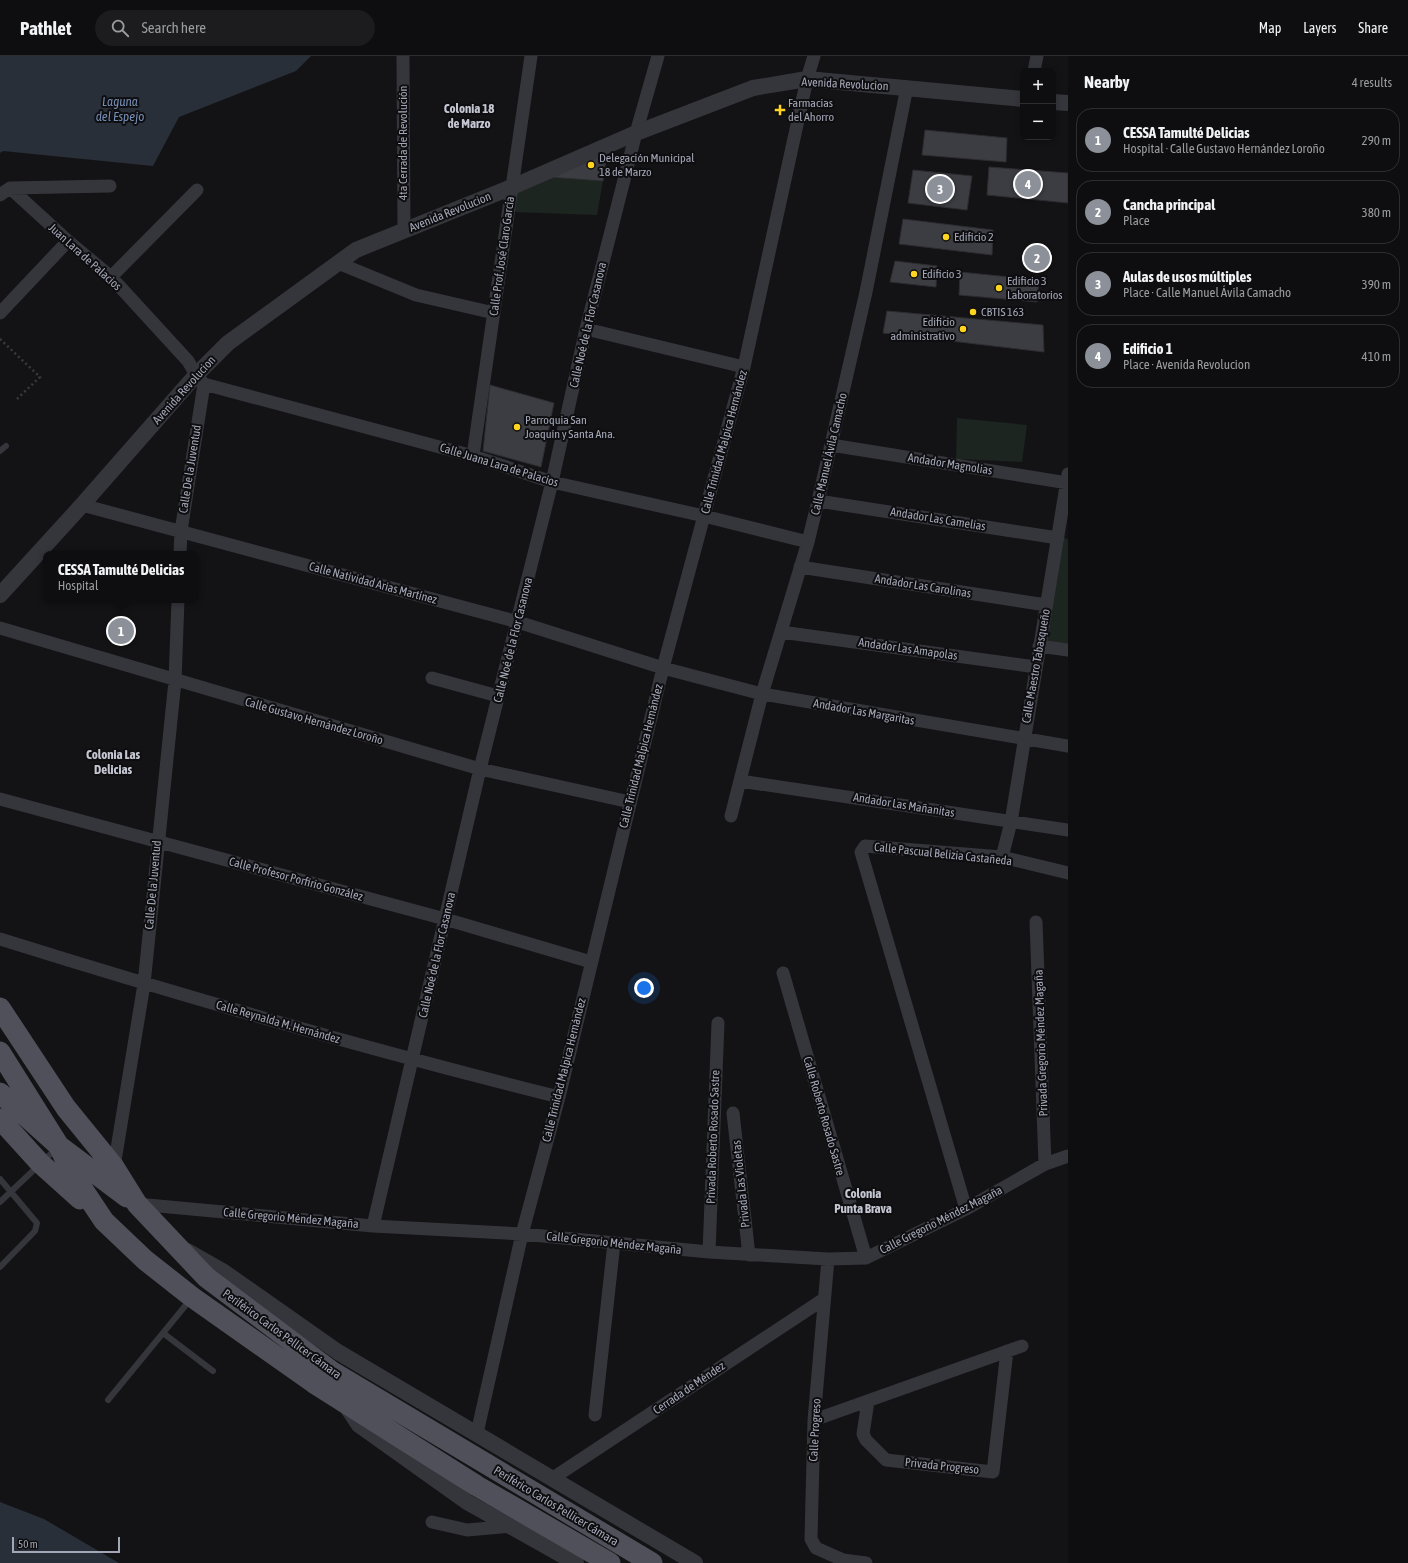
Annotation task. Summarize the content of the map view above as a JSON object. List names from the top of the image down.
{
  "streets": {
    "main road": ["Periférico Carlos Pellicer Cámara"],
    "street": [
      "Avenida Revolucion",
      "4ta Cerrada de Revolución",
      "Calle Prof. José Claro García",
      "Juan Lara de Palacios",
      "Calle Noé de la Flor Casanova",
      "Calle Trinidad Malpica Hernández",
      "Calle Manuel Ávila Camacho",
      "Andador Magnolias",
      "Calle Juana Lara de Palacios",
      "Calle De la Juventud",
      "Andador Las Camelias",
      "Calle Natividad Arias Martínez",
      "Andador Las Carolinas",
      "Andador Las Amapolas",
      "Calle Maestro Tabasqueño",
      "Andador Las Margaritas",
      "Calle Gustavo Hernández Loroño",
      "Andador Las Mañanitas",
      "Calle Pascual Belizia Castañeda",
      "Calle Profesor Porfirio González",
      "Calle Reynalda M. Hernández",
      "Privada Gregorio Méndez Magaña",
      "Calle Roberto Rosado Sastre",
      "Privada Roberto Rosado Sastre",
      "Privada Las Violetas",
      "Calle Gregorio Méndez Magaña",
      "Cerrada de Méndez",
      "Calle Progreso",
      "Privada Progreso"
    ]
  },
  "crossings": [
    ["Avenida Revolucion", "4ta Cerrada de Revolución"],
    ["Avenida Revolucion", "Calle Prof. José Claro García"],
    ["Avenida Revolucion", "Juan Lara de Palacios"],
    ["Avenida Revolucion", "Calle Noé de la Flor Casanova"],
    ["Avenida Revolucion", "Calle Trinidad Malpica Hernández"],
    ["Avenida Revolucion", "Calle Manuel Ávila Camacho"],
    ["Avenida Revolucion", "Calle Juana Lara de Palacios"],
    ["Avenida Revolucion", "Calle De la Juventud"],
    ["Avenida Revolucion", "Calle Natividad Arias Martínez"],
    ["Calle Prof. José Claro García", "Calle Juana Lara de Palacios"],
    ["Juan Lara de Palacios", "Calle Juana Lara de Palacios"],
    ["Juan Lara de Palacios", "Calle De la Juventud"],
    ["Calle Noé de la Flor Casanova", "Calle Juana Lara de Palacios"],
    ["Calle Noé de la Flor Casanova", "Calle Natividad Arias Martínez"],
    ["Calle Noé de la Flor Casanova", "Calle Gustavo Hernández Loroño"],
    ["Calle Noé de la Flor Casanova", "Calle Profesor Porfirio González"],
    ["Calle Noé de la Flor Casanova", "Calle Reynalda M. Hernández"],
    ["Calle Noé de la Flor Casanova", "Calle Gregorio Méndez Magaña"],
    ["Calle Trinidad Malpica Hernández", "Calle Juana Lara de Palacios"],
    ["Calle Trinidad Malpica Hernández", "Calle Natividad Arias Martínez"],
    ["Calle Trinidad Malpica Hernández", "Andador Las Margaritas"],
    ["Calle Trinidad Malpica Hernández", "Calle Gustavo Hernández Loroño"],
    ["Calle Trinidad Malpica Hernández", "Calle Profesor Porfirio González"],
    ["Calle Trinidad Malpica Hernández", "Calle Reynalda M. Hernández"],
    ["Calle Trinidad Malpica Hernández", "Calle Gregorio Méndez Magaña"],
    ["Calle Manuel Ávila Camacho", "Andador Magnolias"],
    ["Calle Manuel Ávila Camacho", "Calle Juana Lara de Palacios"],
    ["Calle Manuel Ávila Camacho", "Andador Las Camelias"],
    ["Calle Manuel Ávila Camacho", "Andador Las Carolinas"],
    ["Calle Manuel Ávila Camacho", "Andador Las Amapolas"],
    ["Calle Manuel Ávila Camacho", "Andador Las Margaritas"],
    ["Calle Manuel Ávila Camacho", "Andador Las Mañanitas"],
    ["Andador Magnolias", "Calle Maestro Tabasqueño"],
    ["Calle Juana Lara de Palacios", "Calle De la Juventud"],
    ["Calle De la Juventud", "Calle Natividad Arias Martínez"],
    ["Calle De la Juventud", "Calle Gustavo Hernández Loroño"],
    ["Calle De la Juventud", "Calle Profesor Porfirio González"],
    ["Calle De la Juventud", "Calle Reynalda M. Hernández"],
    ["Calle De la Juventud", "Periférico Carlos Pellicer Cámara"],
    ["Andador Las Camelias", "Calle Maestro Tabasqueño"],
    ["Calle Natividad Arias Martínez", "Andador Las Margaritas"],
    ["Andador Las Carolinas", "Calle Maestro Tabasqueño"],
    ["Andador Las Amapolas", "Calle Maestro Tabasqueño"],
    ["Calle Maestro Tabasqueño", "Andador Las Margaritas"],
    ["Calle Maestro Tabasqueño", "Andador Las Mañanitas"],
    ["Calle Maestro Tabasqueño", "Calle Pascual Belizia Castañeda"],
    ["Calle Pascual Belizia Castañeda", "Calle Gregorio Méndez Magaña"],
    ["Privada Gregorio Méndez Magaña", "Calle Gregorio Méndez Magaña"],
    ["Calle Roberto Rosado Sastre", "Calle Gregorio Méndez Magaña"],
    ["Privada Roberto Rosado Sastre", "Calle Gregorio Méndez Magaña"],
    ["Privada Las Violetas", "Calle Gregorio Méndez Magaña"],
    ["Calle Gregorio Méndez Magaña", "Periférico Carlos Pellicer Cámara"],
    ["Calle Gregorio Méndez Magaña", "Calle Progreso"],
    ["Cerrada de Méndez", "Calle Progreso"]
  ],
  "districts": ["Colonia 18 de Marzo", "Colonia Las Delicias", "Colonia Punta Brava"],
  "water": ["Laguna del Espejo"],
  "places": {
    "health": ["Farmacias del Ahorro"],
    "other": [
      "Delegación Municipal 18 de Marzo",
      "Edificio 2",
      "Edificio 3",
      "Edificio 3 Laboratorios",
      "CBTIS 163",
      "Edificio administrativo",
      "Parroquia San Joaquín y Santa Ana."
    ]
  },
  "scale_bar": "50 m",
  "page": {
    "header": "Pathlet",
    "search": "Search here",
    "nav": ["Map", "Layers", "Share"],
    "heading": ["Nearby", "4 results"],
    "map_buttons": ["+", "−"],
    "list": [
      {
        "mark": "1",
        "name": "CESSA Tamulté Delicias",
        "note": "Hospital · Calle Gustavo Hernández Loroño",
        "value": "290 m"
      },
      {
        "mark": "2",
        "name": "Cancha principal",
        "note": "Place",
        "value": "380 m"
      },
      {
        "mark": "3",
        "name": "Aulas de usos múltiples",
        "note": "Place · Calle Manuel Ávila Camacho",
        "value": "390 m"
      },
      {
        "mark": "4",
        "name": "Edificio 1",
        "note": "Place · Avenida Revolucion",
        "value": "410 m"
      }
    ],
    "pins": [
      "4",
      "3",
      "2",
      "1"
    ],
    "popup": ["CESSA Tamulté Delicias", "Hospital"],
    "scale": "50 m"
  }
}
